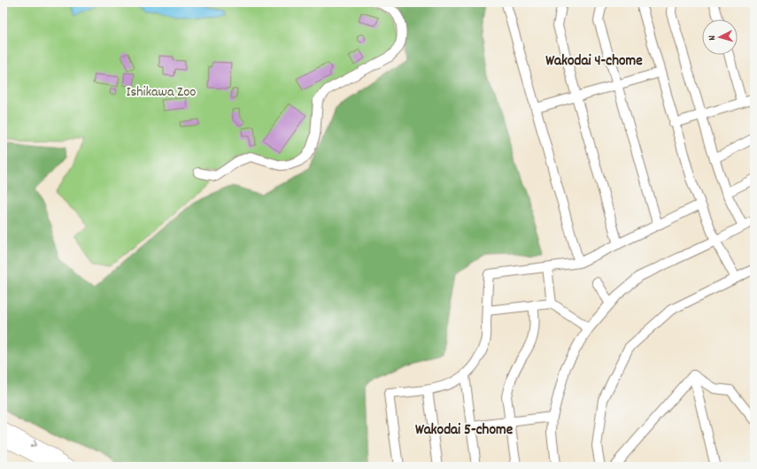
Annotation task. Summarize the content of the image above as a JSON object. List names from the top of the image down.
{
  "districts": ["Wakodai 4-chome", "Wakodai 5-chome"],
  "parks": ["Ishikawa Zoo"],
  "north": "left"
}
